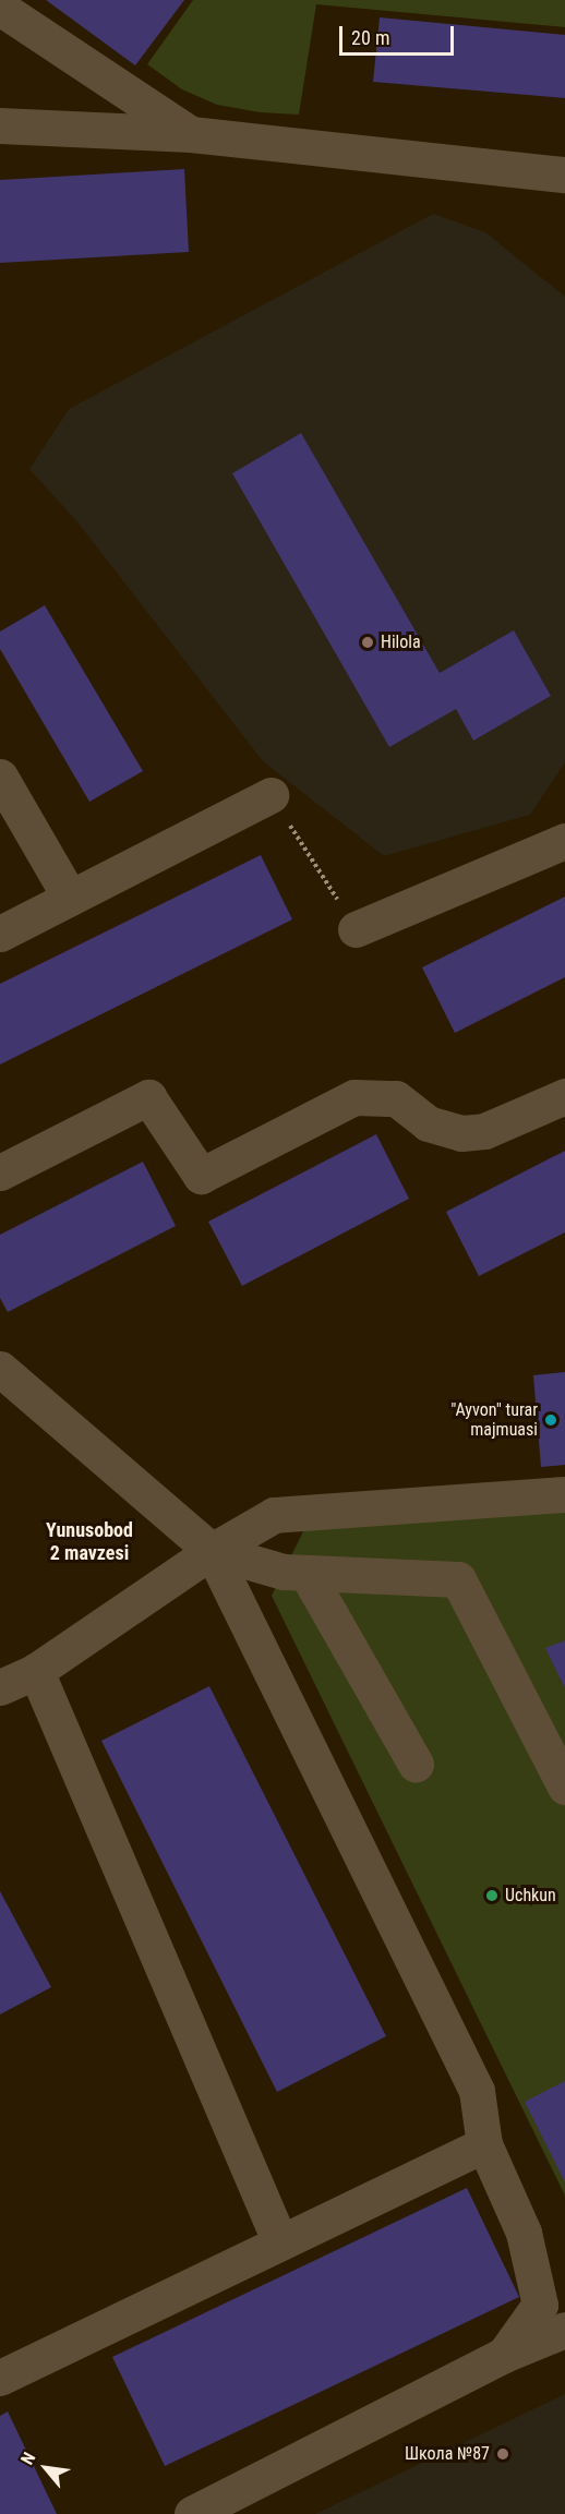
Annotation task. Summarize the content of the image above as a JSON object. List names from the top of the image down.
{
  "districts": ["Yunusobod 2 mavzesi"],
  "places": [
    "Hilola",
    "\"Ayvon\" turar majmuasi",
    "Uchkun",
    "Школа №87"
  ],
  "scale_bar": "20 m",
  "north": "top left"
}
